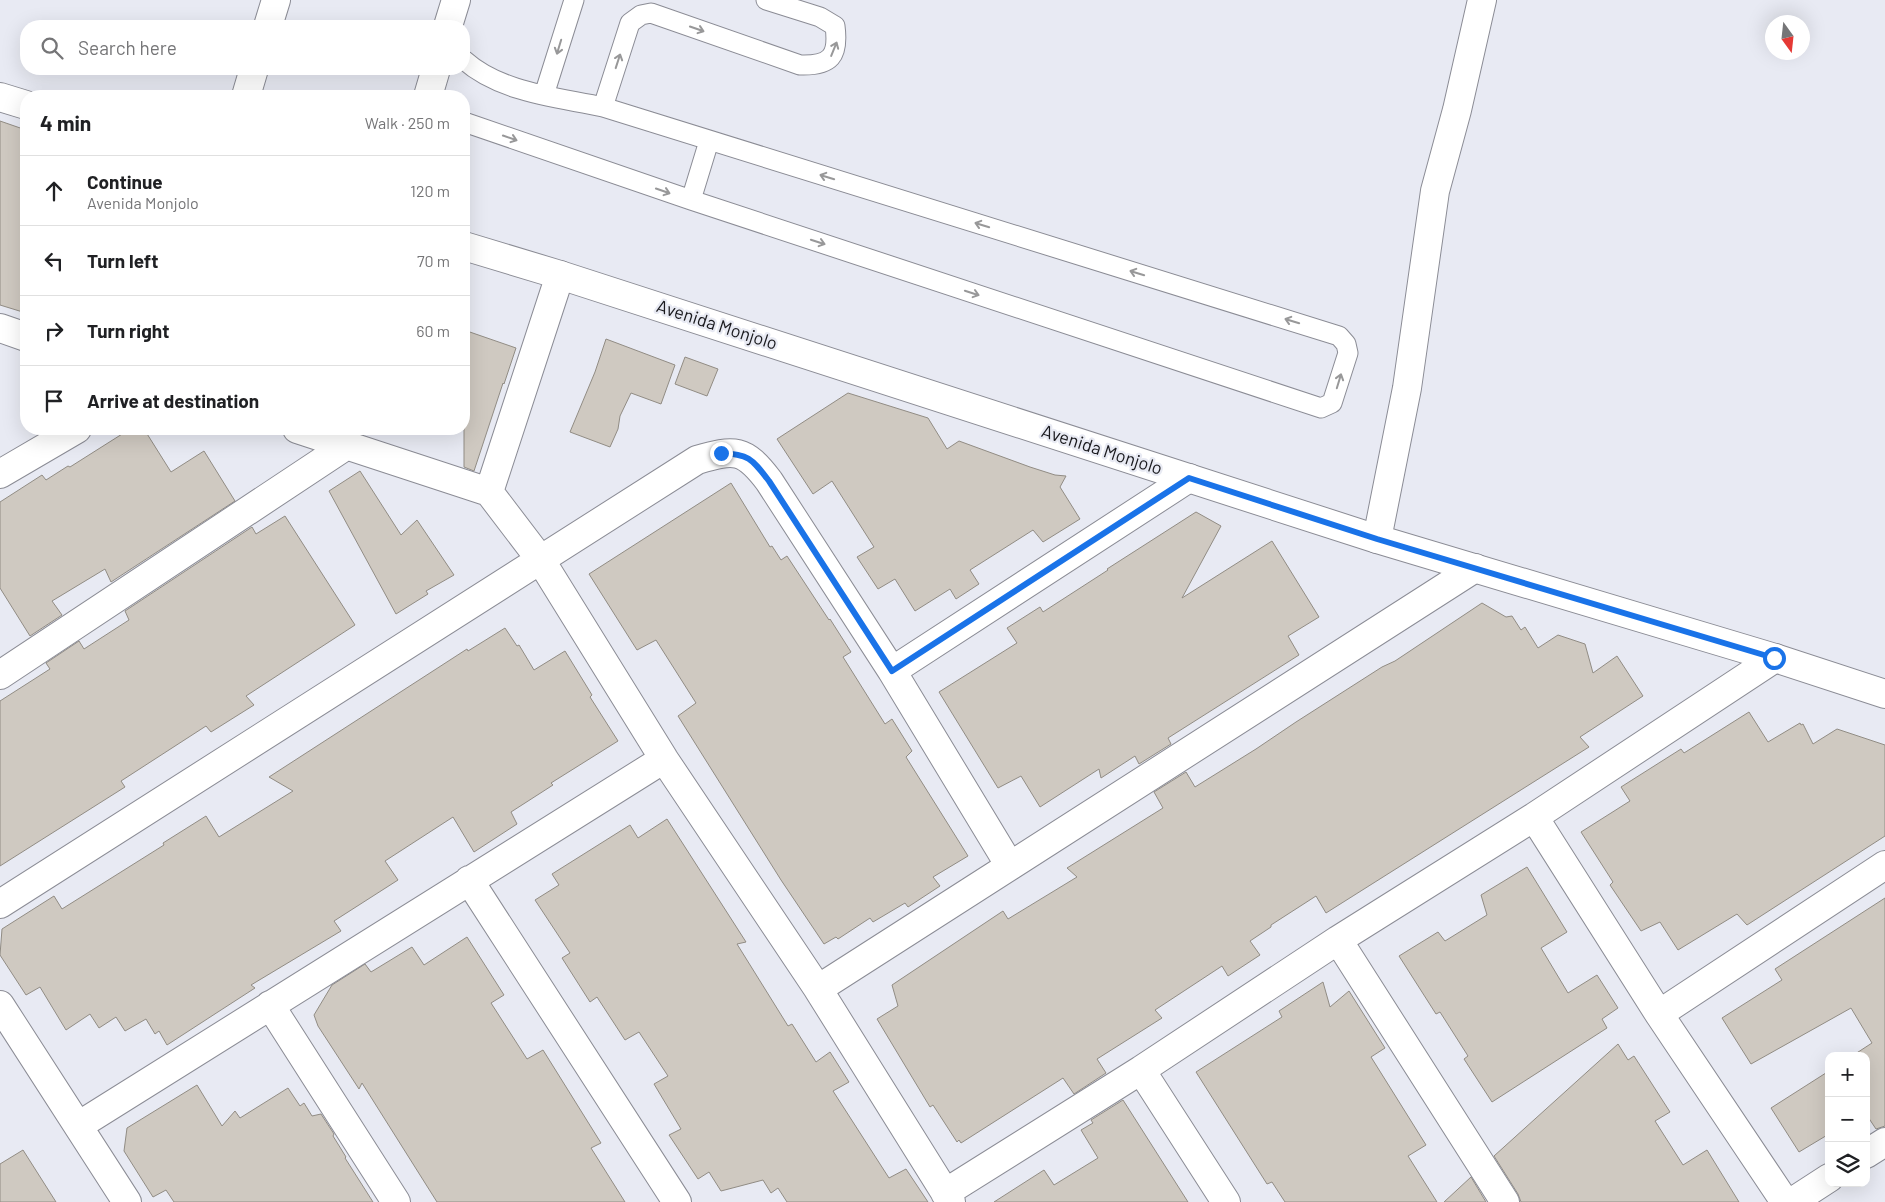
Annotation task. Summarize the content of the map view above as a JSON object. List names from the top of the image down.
{
  "streets": {
    "street": ["Avenida Monjolo"]
  },
  "north": "bottom",
  "page": {
    "search": "Search here",
    "heading": ["4 min", "Walk · 250 m"],
    "list": [
      ["Continue", "Avenida Monjolo", "120 m"],
      ["Turn left", "70 m"],
      ["Turn right", "60 m"],
      "Arrive at destination"
    ],
    "map_buttons": ["+", "−"]
  }
}
